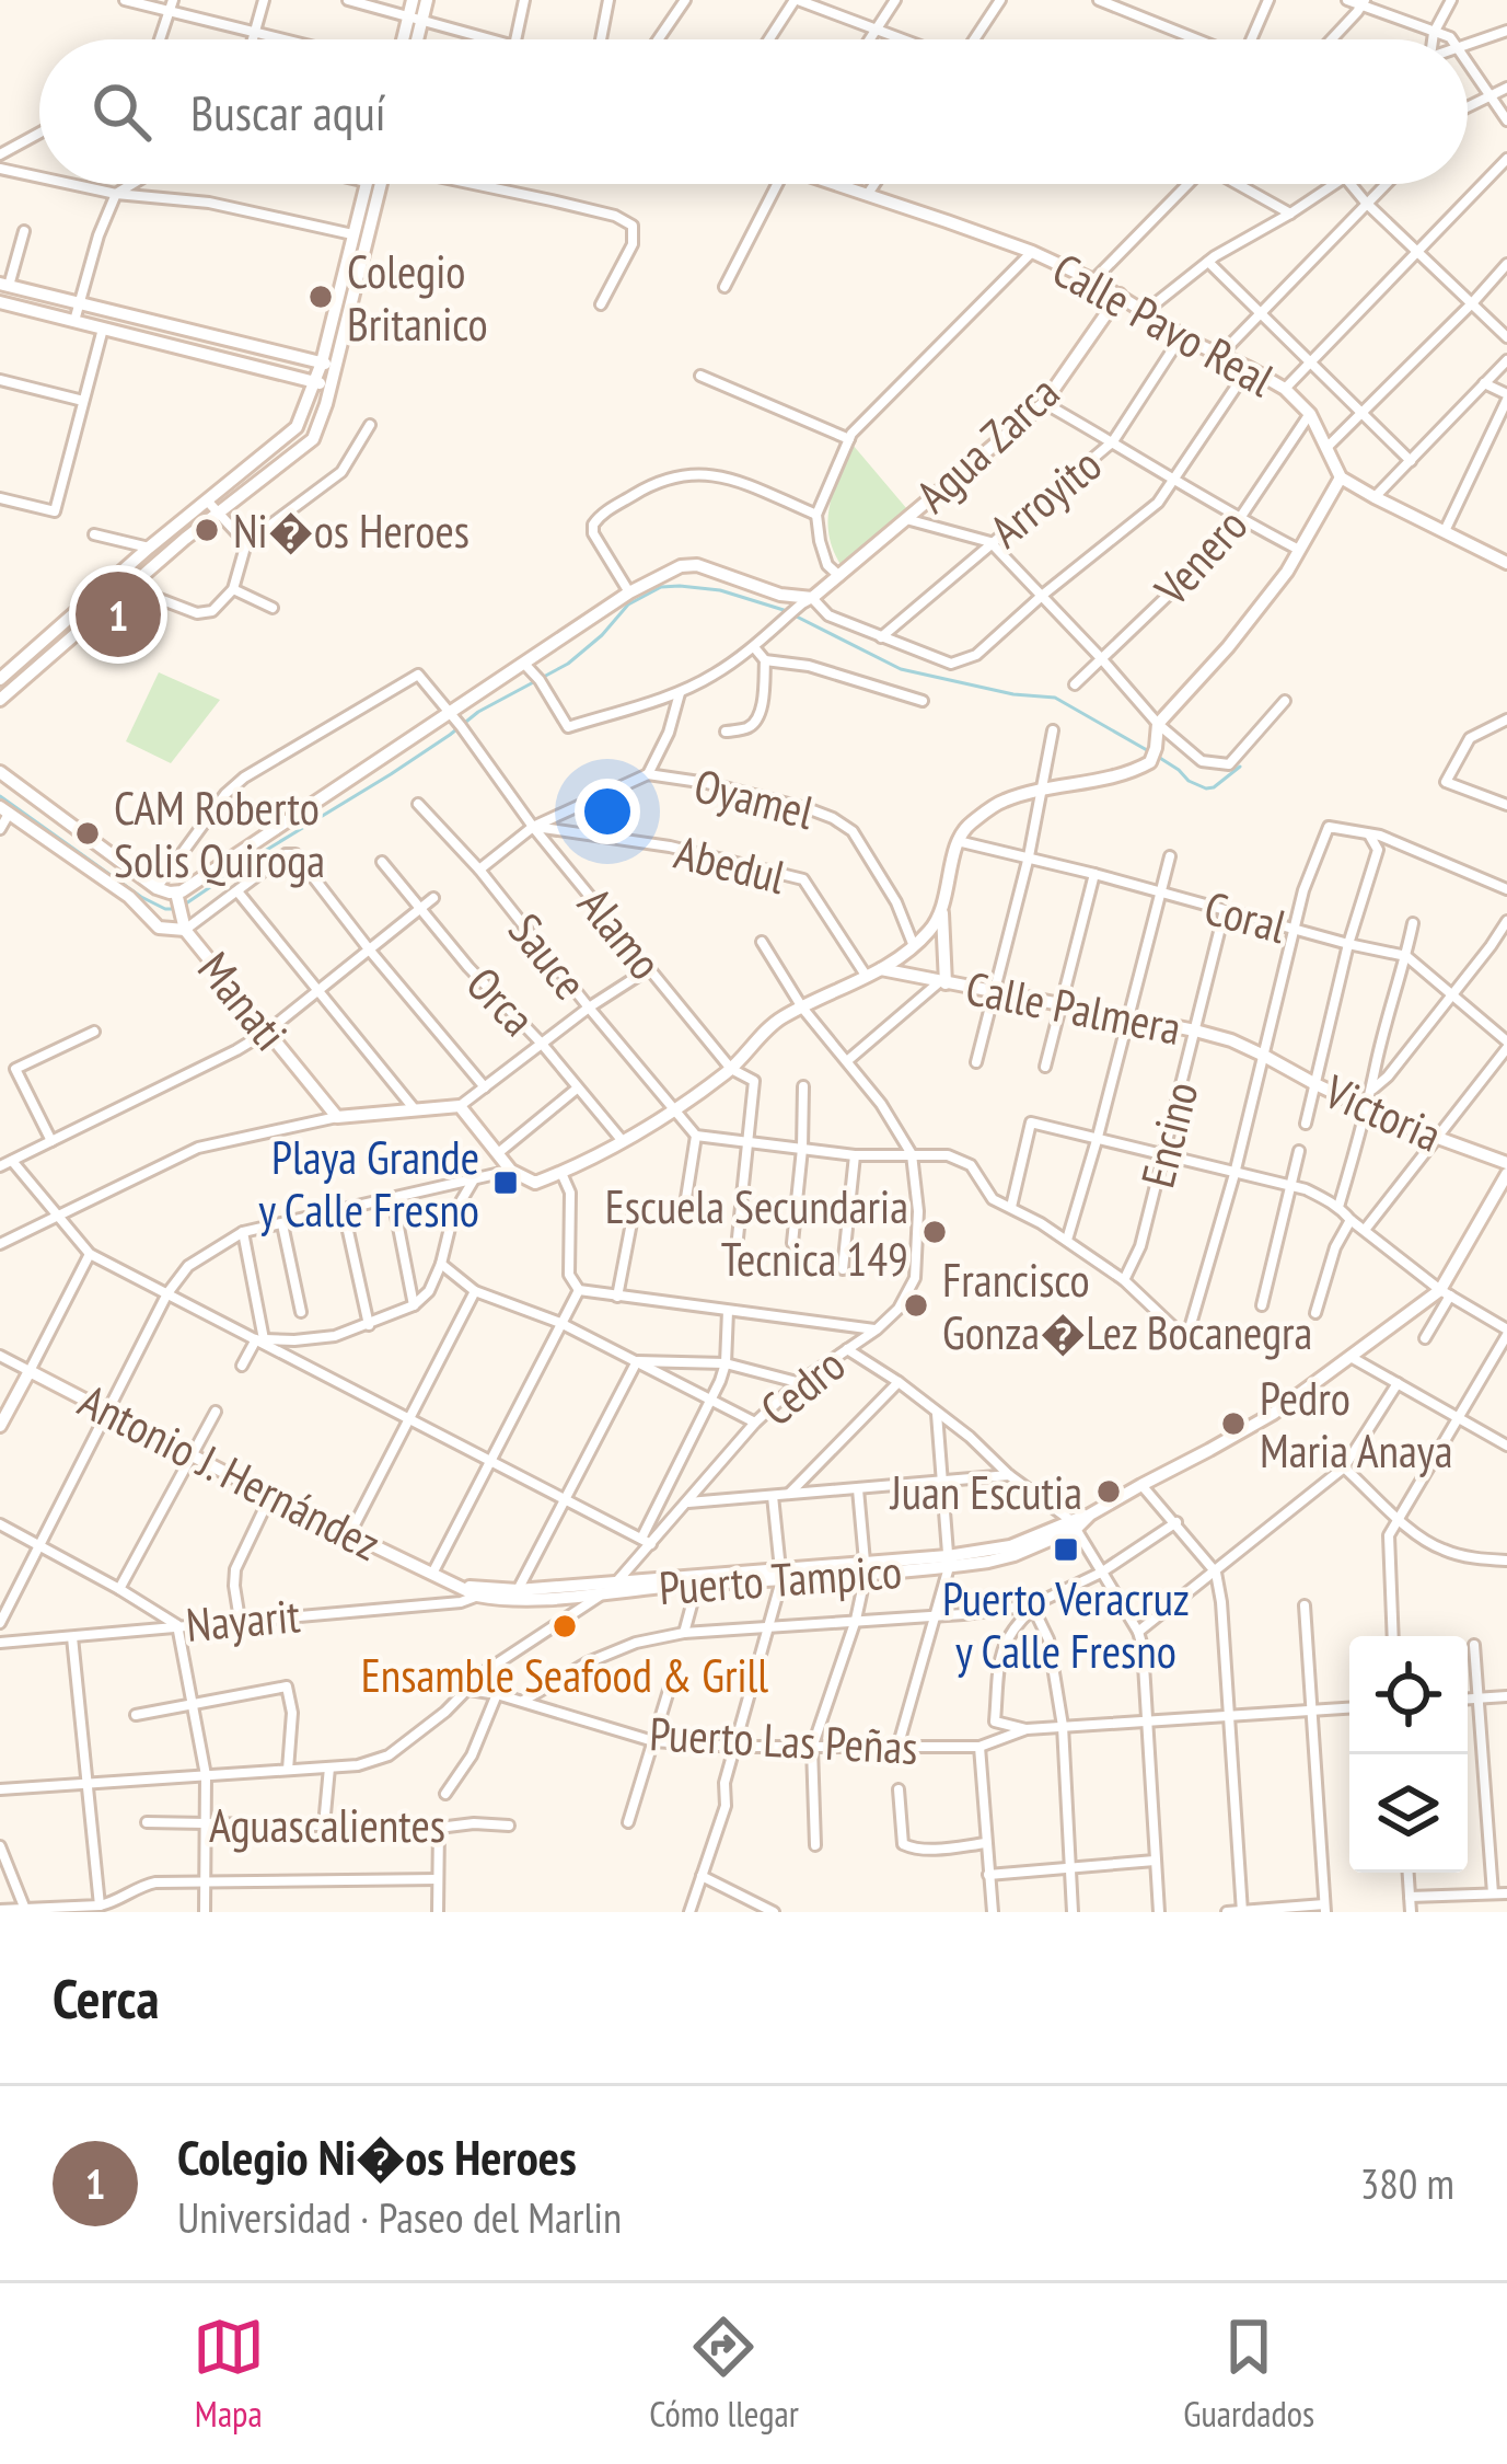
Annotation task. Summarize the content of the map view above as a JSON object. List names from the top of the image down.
{
  "streets": {
    "street": [
      "Calle Pavo Real",
      "Agua Zarca",
      "Arroyito",
      "Venero",
      "Oyamel",
      "Abedul",
      "Coral",
      "Alamo",
      "Sauce",
      "Manati",
      "Orca",
      "Calle Palmera",
      "Victoria",
      "Encino",
      "Cedro",
      "Antonio J. Hernández",
      "Puerto Tampico",
      "Nayarit",
      "Puerto Las Peñas",
      "Aguascalientes"
    ]
  },
  "crossings": [
    ["Calle Pavo Real", "Agua Zarca"],
    ["Calle Pavo Real", "Arroyito"],
    ["Calle Pavo Real", "Venero"],
    ["Oyamel", "Abedul"],
    ["Oyamel", "Alamo"],
    ["Abedul", "Alamo"],
    ["Coral", "Encino"],
    ["Calle Palmera", "Victoria"],
    ["Calle Palmera", "Encino"],
    ["Cedro", "Puerto Tampico"],
    ["Cedro", "Puerto Las Peñas"],
    ["Antonio J. Hernández", "Puerto Tampico"],
    ["Antonio J. Hernández", "Nayarit"],
    ["Puerto Tampico", "Nayarit"]
  ],
  "places": {
    "other": [
      "Colegio Britanico",
      "Ni�os Heroes",
      "CAM Roberto Solis Quiroga",
      "Escuela Secundaria Tecnica 149",
      "Francisco Gonza�Lez Bocanegra",
      "Pedro Maria Anaya",
      "Juan Escutia",
      "Ensamble Seafood & Grill"
    ],
    "transit": ["Playa Grande y Calle Fresno", "Puerto Veracruz y Calle Fresno"]
  },
  "page": {
    "search": "Buscar aquí",
    "pins": "1",
    "heading": "Cerca",
    "list": [
      {
        "mark": "1",
        "name": "Colegio Ni�os Heroes",
        "note": "Universidad · Paseo del Marlin",
        "value": "380 m"
      }
    ],
    "nav": ["Mapa", "Cómo llegar", "Guardados"]
  }
}
